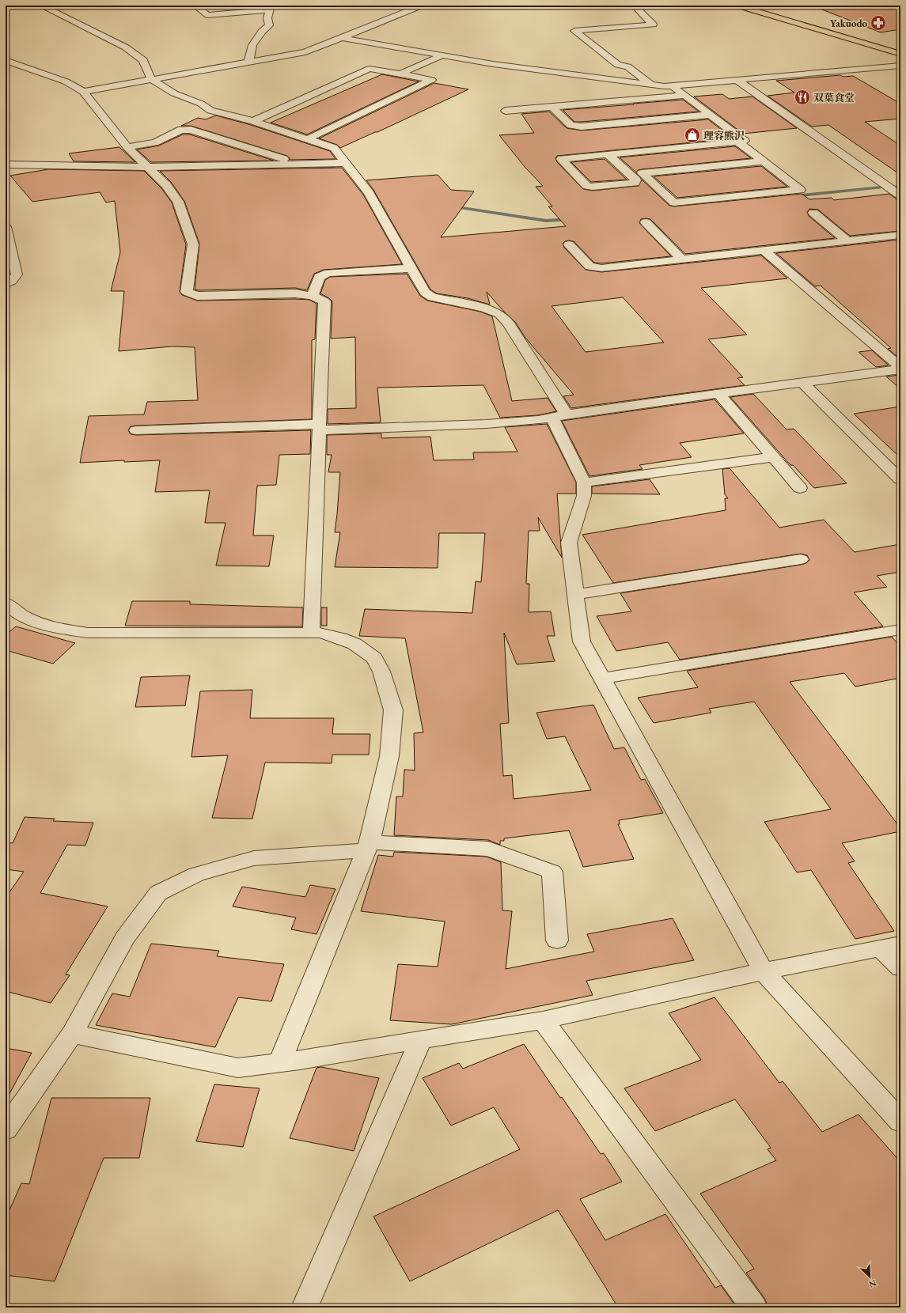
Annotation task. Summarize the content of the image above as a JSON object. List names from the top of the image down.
{
  "places": {
    "pharmacy": ["Yakuodo"],
    "restaurant": ["双葉食堂"],
    "shop": ["理容熊沢"]
  },
  "north": "bottom right"
}
